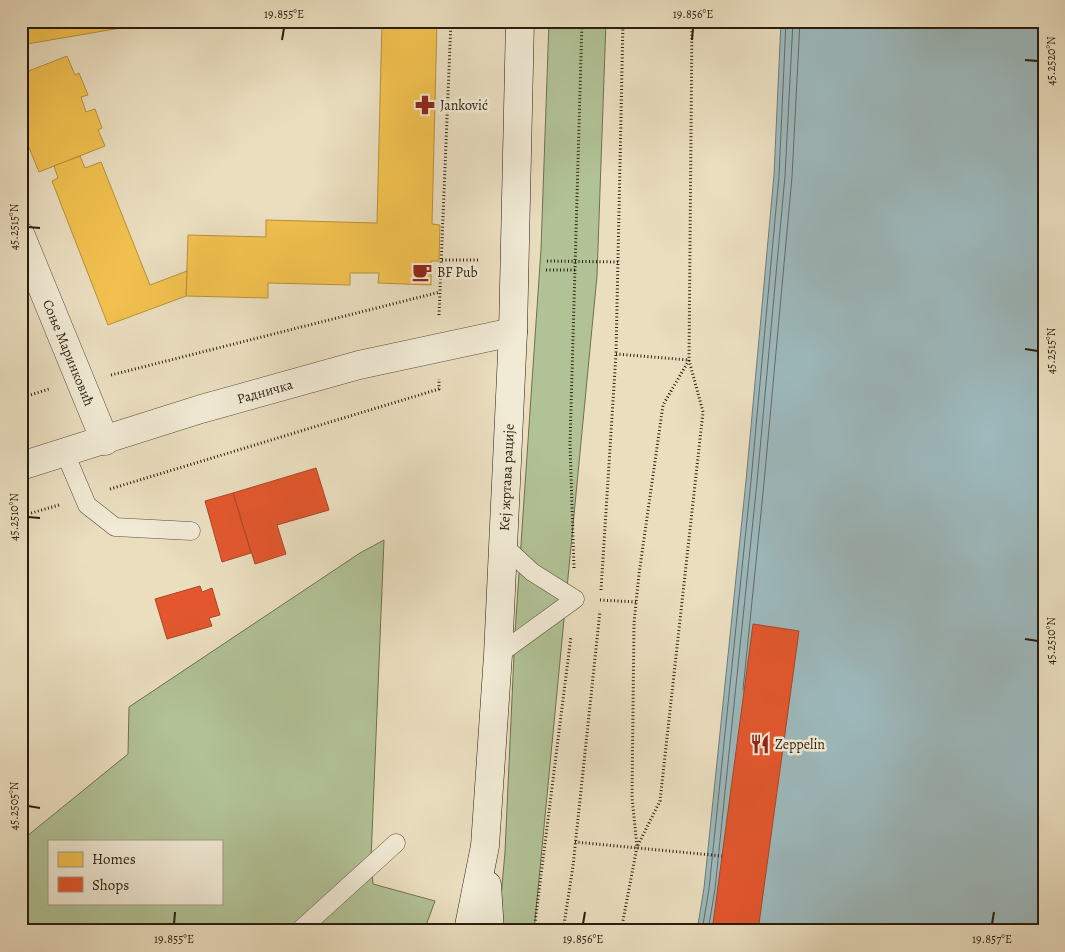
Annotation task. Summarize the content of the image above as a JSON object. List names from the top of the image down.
{
  "streets": {
    "main road": ["Соње Маринковић", "Радничка", "Кеј жртава рације"]
  },
  "crossings": [
    ["Соње Маринковић", "Радничка"],
    ["Радничка", "Кеј жртава рације"]
  ],
  "places": {
    "pharmacy": ["Janković"],
    "cafe": ["BF Pub"],
    "restaurant": ["Zeppelin"]
  },
  "legend": ["Homes", "Shops"],
  "coordinates": [
    "19.855°E",
    "19.856°E",
    "45.2520°N",
    "45.2515°N",
    "45.2510°N",
    "45.2505°N",
    "19.857°E"
  ]
}
